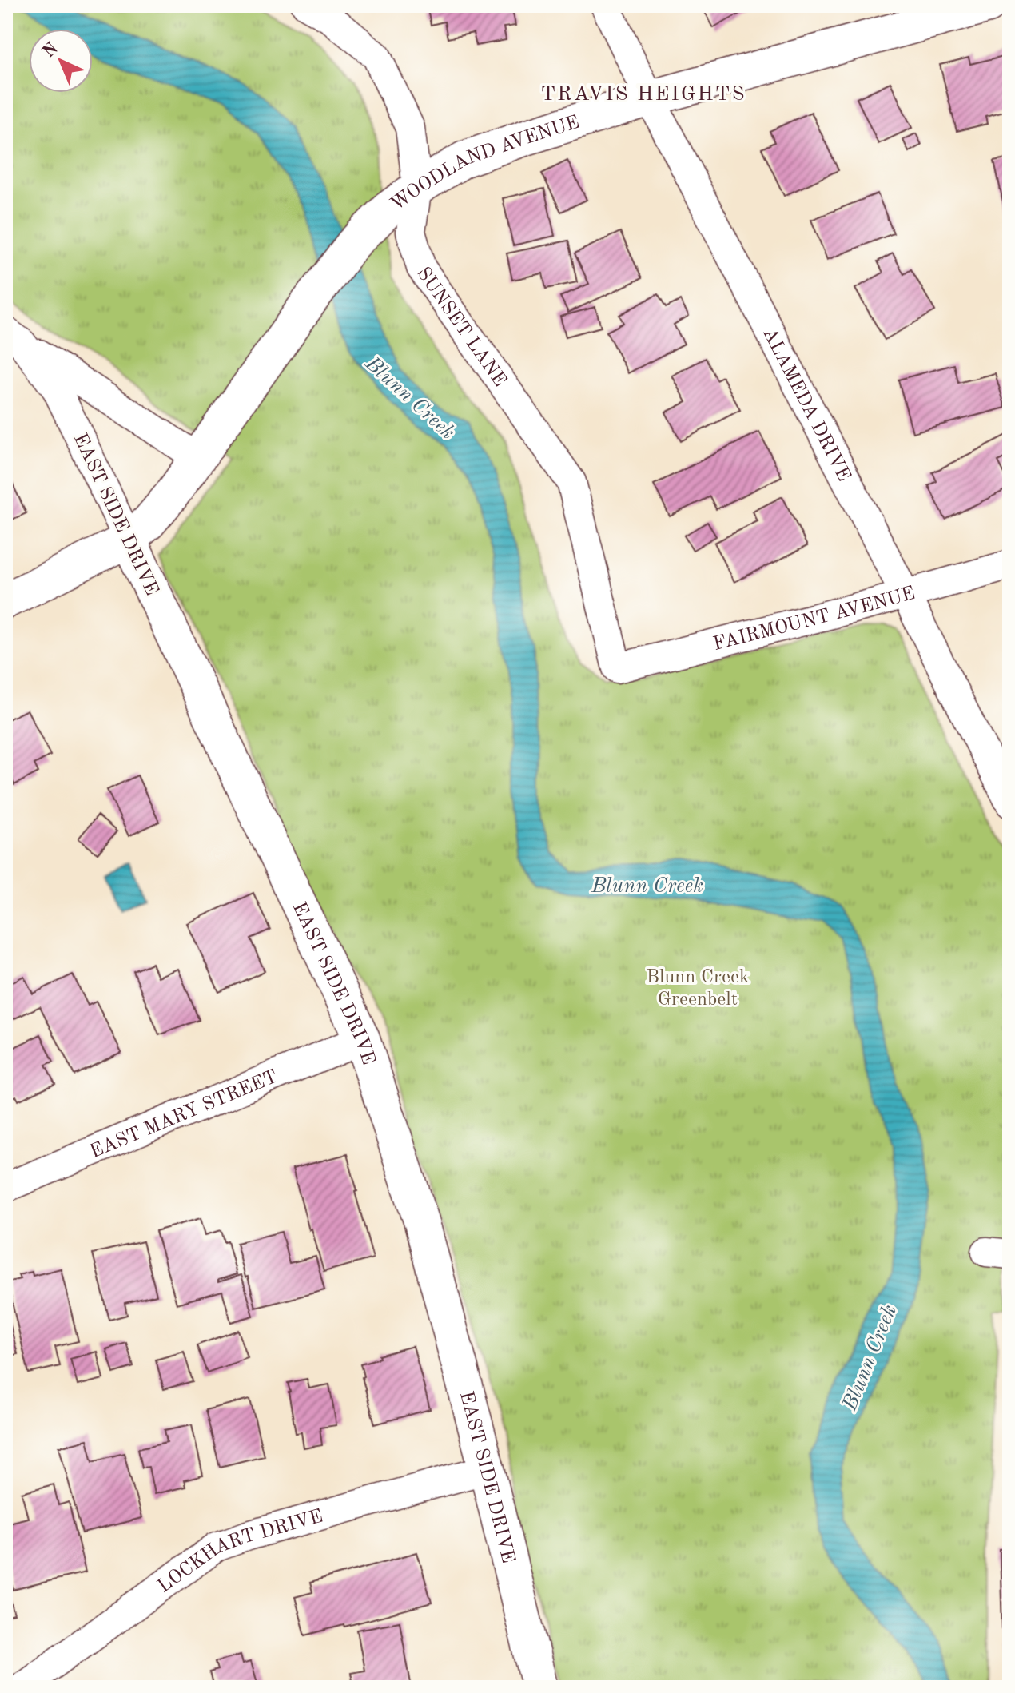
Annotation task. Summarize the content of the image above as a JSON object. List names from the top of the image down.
{
  "streets": {
    "street": [
      "WOODLAND AVENUE",
      "SUNSET LANE",
      "ALAMEDA DRIVE",
      "EAST SIDE DRIVE",
      "FAIRMOUNT AVENUE",
      "EAST MARY STREET",
      "LOCKHART DRIVE"
    ]
  },
  "crossings": [
    ["WOODLAND AVENUE", "SUNSET LANE"],
    ["WOODLAND AVENUE", "ALAMEDA DRIVE"],
    ["WOODLAND AVENUE", "EAST SIDE DRIVE"],
    ["SUNSET LANE", "FAIRMOUNT AVENUE"],
    ["ALAMEDA DRIVE", "FAIRMOUNT AVENUE"],
    ["EAST SIDE DRIVE", "EAST MARY STREET"],
    ["EAST SIDE DRIVE", "LOCKHART DRIVE"]
  ],
  "districts": ["TRAVIS HEIGHTS"],
  "water": ["Blunn Creek"],
  "parks": ["Blunn Creek Greenbelt"],
  "north": "top left"
}
